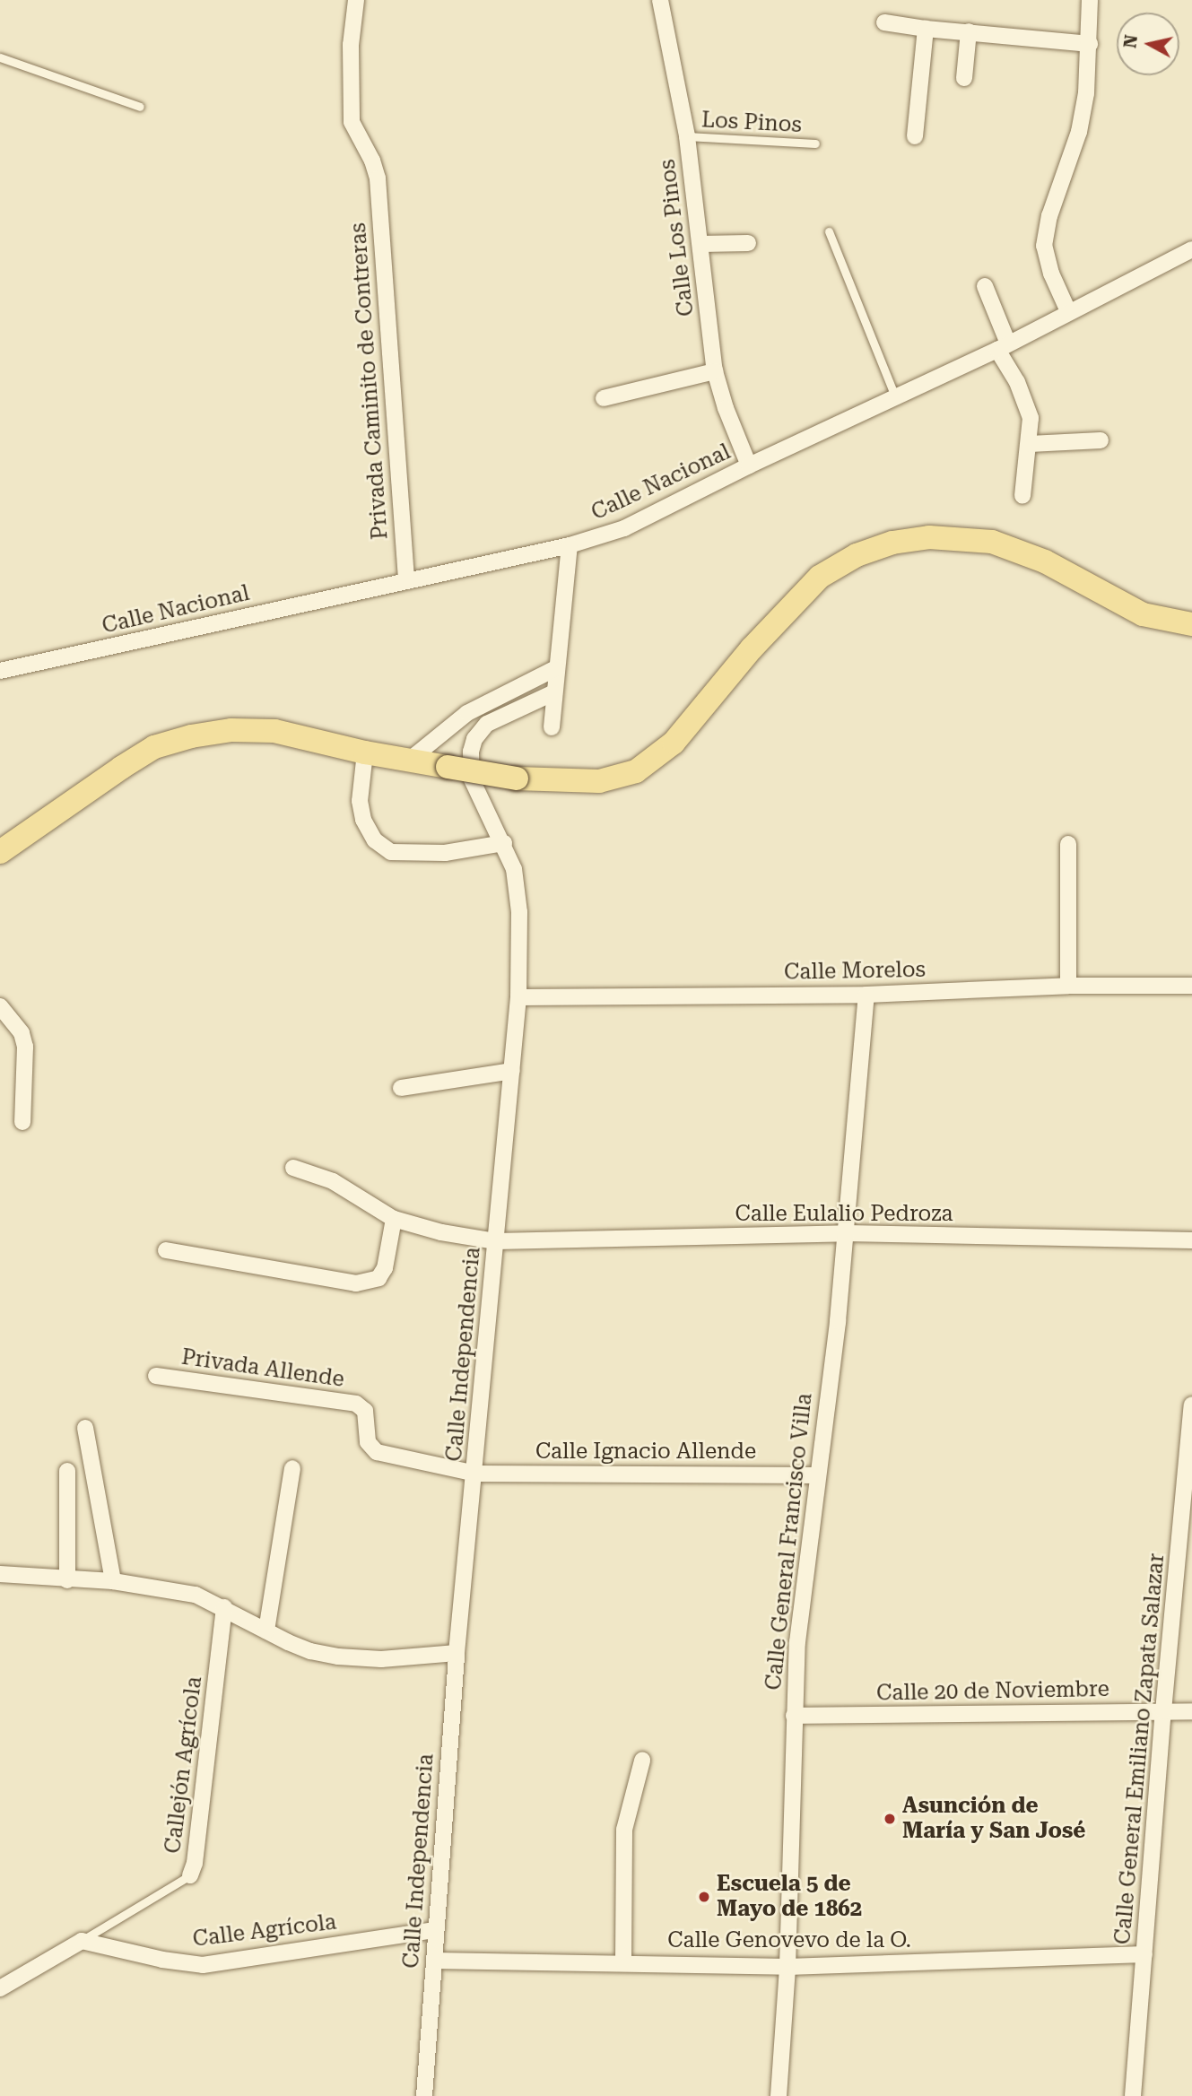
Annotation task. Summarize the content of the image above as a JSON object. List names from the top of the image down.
{
  "streets": {
    "street": [
      "Calle Los Pinos",
      "Privada Caminito de Contreras",
      "Calle Nacional",
      "Calle Morelos",
      "Calle Eulalio Pedroza",
      "Calle Independencia",
      "Privada Allende",
      "Calle Ignacio Allende",
      "Calle General Francisco Villa",
      "Calle 20 de Noviembre",
      "Calle General Emiliano Zapata Salazar",
      "Callejón Agrícola",
      "Calle Agrícola",
      "Calle Genovevo de la O."
    ],
    "lane": ["Los Pinos"]
  },
  "crossings": [
    ["Los Pinos", "Calle Los Pinos"],
    ["Calle Los Pinos", "Calle Nacional"],
    ["Privada Caminito de Contreras", "Calle Nacional"],
    ["Calle Morelos", "Calle Independencia"],
    ["Calle Morelos", "Calle General Francisco Villa"],
    ["Calle Eulalio Pedroza", "Calle Independencia"],
    ["Calle Eulalio Pedroza", "Calle General Francisco Villa"],
    ["Calle Independencia", "Privada Allende"],
    ["Calle Independencia", "Calle Ignacio Allende"],
    ["Calle Independencia", "Calle Agrícola"],
    ["Calle Independencia", "Calle Genovevo de la O."],
    ["Privada Allende", "Calle Ignacio Allende"],
    ["Calle Ignacio Allende", "Calle General Francisco Villa"],
    ["Calle General Francisco Villa", "Calle 20 de Noviembre"],
    ["Calle General Francisco Villa", "Calle Genovevo de la O."],
    ["Calle 20 de Noviembre", "Calle General Emiliano Zapata Salazar"],
    ["Calle General Emiliano Zapata Salazar", "Calle Genovevo de la O."],
    ["Callejón Agrícola", "Calle Agrícola"]
  ],
  "places": ["Asunción de María y San José", "Escuela 5 de Mayo de 1862"],
  "north": "left"
}
